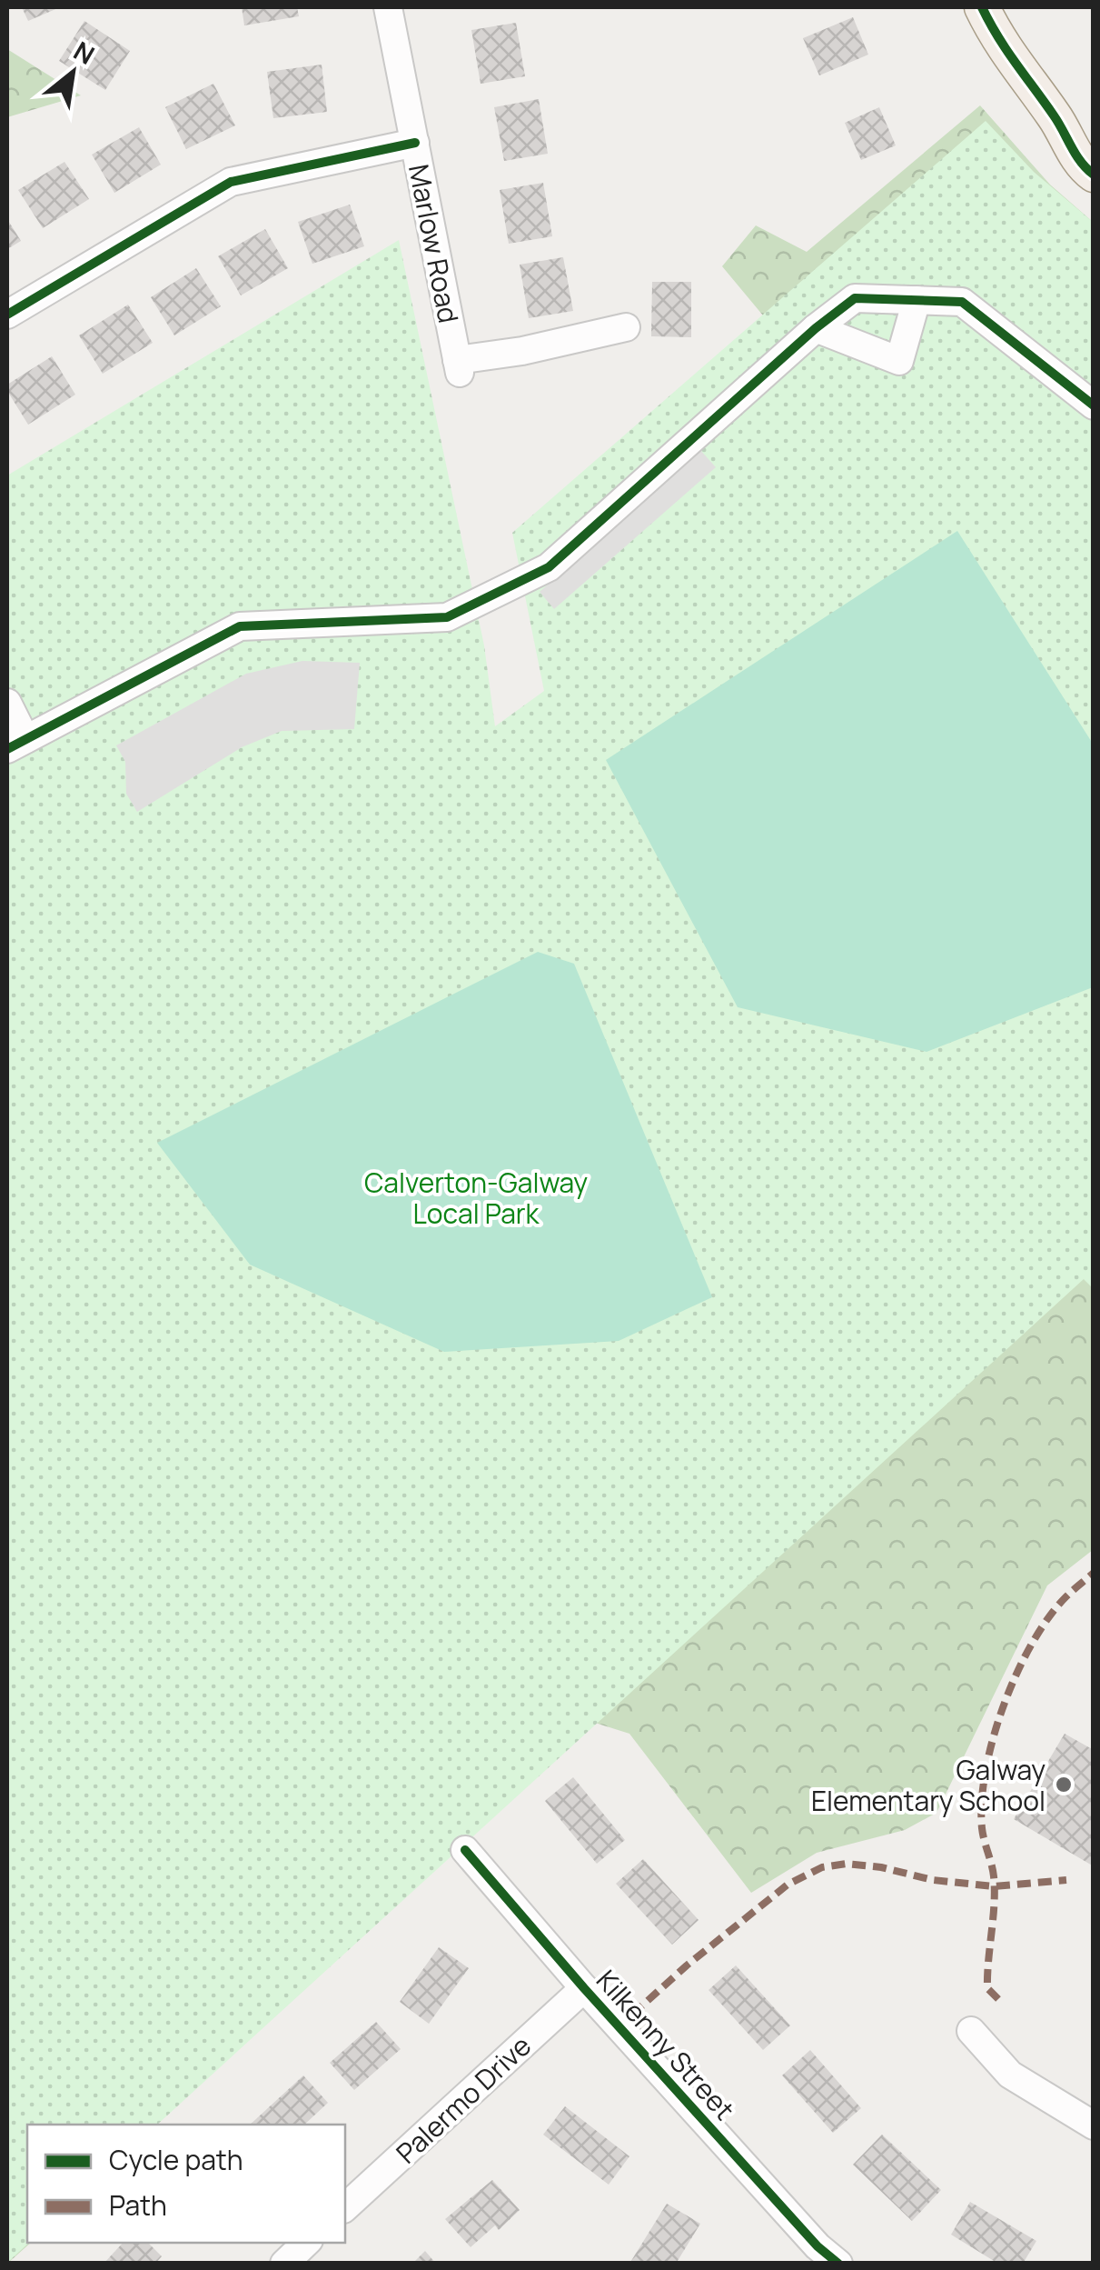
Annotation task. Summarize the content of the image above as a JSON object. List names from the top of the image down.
{
  "streets": {
    "street": ["Marlow Road", "Kilkenny Street", "Palermo Drive"]
  },
  "crossings": [
    ["Kilkenny Street", "Palermo Drive"]
  ],
  "parks": ["Calverton-Galway Local Park"],
  "places": ["Galway Elementary School"],
  "legend": ["Cycle path", "Path"],
  "north": "top right"
}
